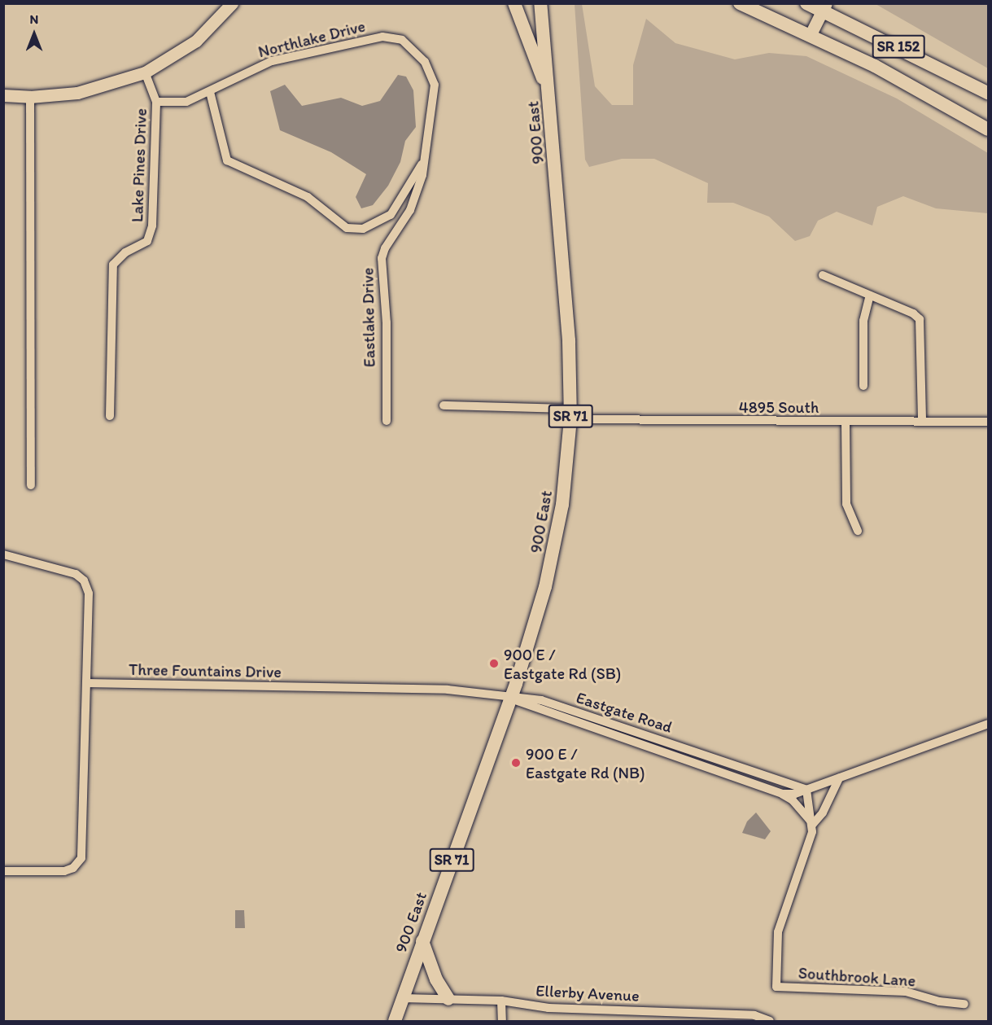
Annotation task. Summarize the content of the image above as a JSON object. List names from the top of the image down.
{
  "streets": {
    "main road": ["SR 152", "900 East", "SR 71"],
    "street": [
      "Northlake Drive",
      "Lake Pines Drive",
      "Eastlake Drive",
      "4895 South",
      "Three Fountains Drive",
      "Eastgate Road",
      "Southbrook Lane",
      "Ellerby Avenue"
    ]
  },
  "crossings": [
    ["Northlake Drive", "Lake Pines Drive"],
    ["Northlake Drive", "Eastlake Drive"],
    ["900 East", "4895 South"],
    ["900 East", "SR 71"],
    ["900 East", "Three Fountains Drive"],
    ["900 East", "Eastgate Road"],
    ["900 East", "Ellerby Avenue"],
    ["Three Fountains Drive", "Eastgate Road"],
    ["Eastgate Road", "Southbrook Lane"]
  ],
  "places": ["900 E / Eastgate Rd (SB)", "900 E / Eastgate Rd (NB)"],
  "north": "top"
}
